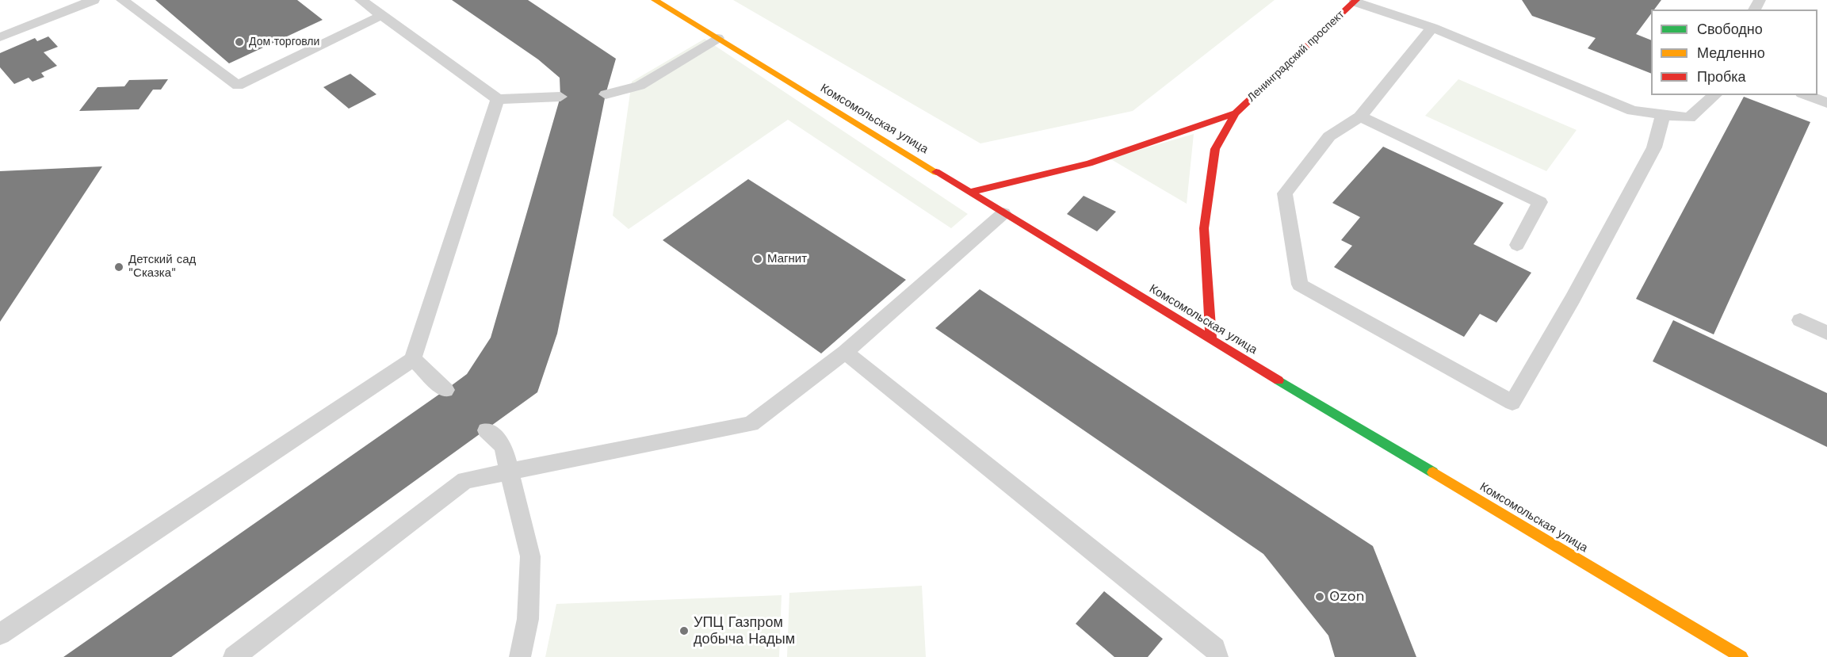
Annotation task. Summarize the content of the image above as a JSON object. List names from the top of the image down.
{
  "streets": {
    "street": ["Ленинградский проспект", "Комсомольская улица"]
  },
  "places": [
    "Дом торговли",
    "Магнит",
    "Детский сад \"Сказка\"",
    "Ozon",
    "УПЦ Газпром добыча Надым"
  ],
  "legend": ["Свободно", "Медленно", "Пробка"]
}
